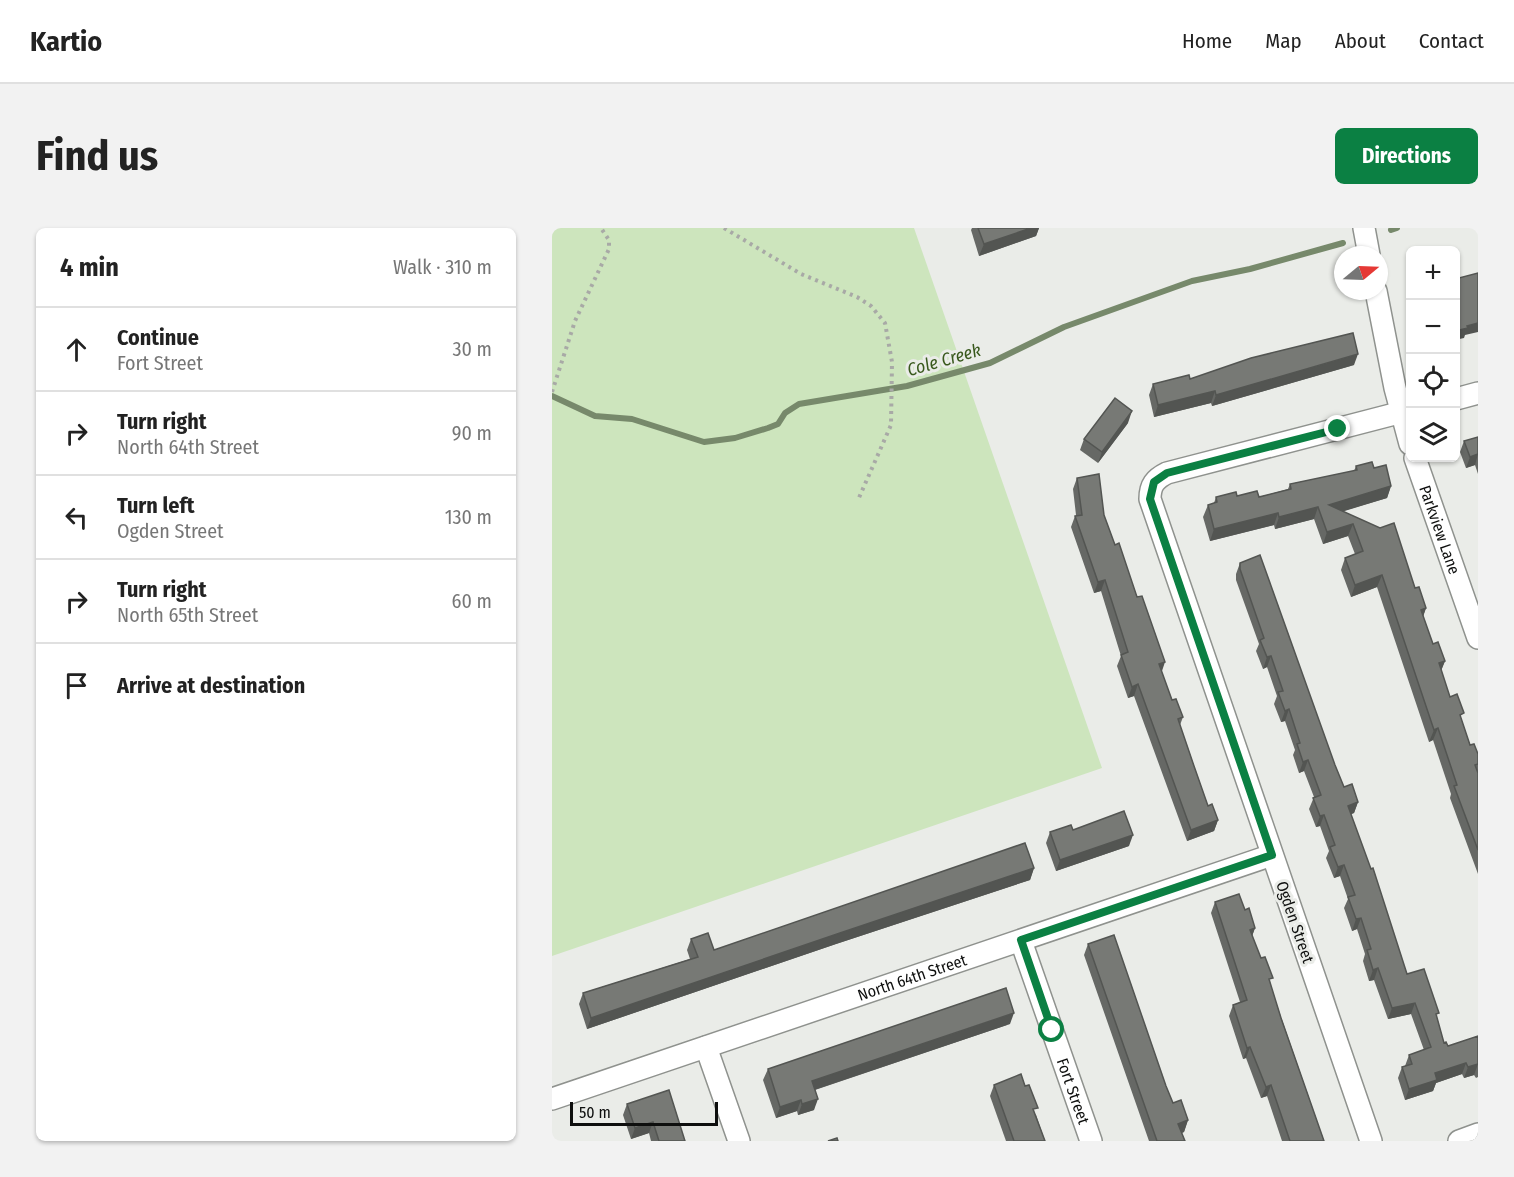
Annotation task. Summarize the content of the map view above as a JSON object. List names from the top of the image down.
{
  "streets": {
    "street": [
      "Parkview Lane",
      "Ogden Street",
      "North 64th Street",
      "Fort Street"
    ]
  },
  "crossings": [
    ["Ogden Street", "North 64th Street"],
    ["North 64th Street", "Fort Street"]
  ],
  "water": ["Cole Creek"],
  "scale_bar": "50 m",
  "north": "right",
  "page": {
    "header": "Kartio",
    "nav": [
      "Home",
      "Map",
      "About",
      "Contact"
    ],
    "buttons": "Directions",
    "title": "Find us",
    "heading": ["4 min", "Walk · 310 m"],
    "map_buttons": ["+", "−"],
    "list": [
      ["Continue", "Fort Street", "30 m"],
      ["Turn right", "North 64th Street", "90 m"],
      ["Turn left", "Ogden Street", "130 m"],
      ["Turn right", "North 65th Street", "60 m"],
      "Arrive at destination"
    ],
    "scale": "50 m"
  }
}
